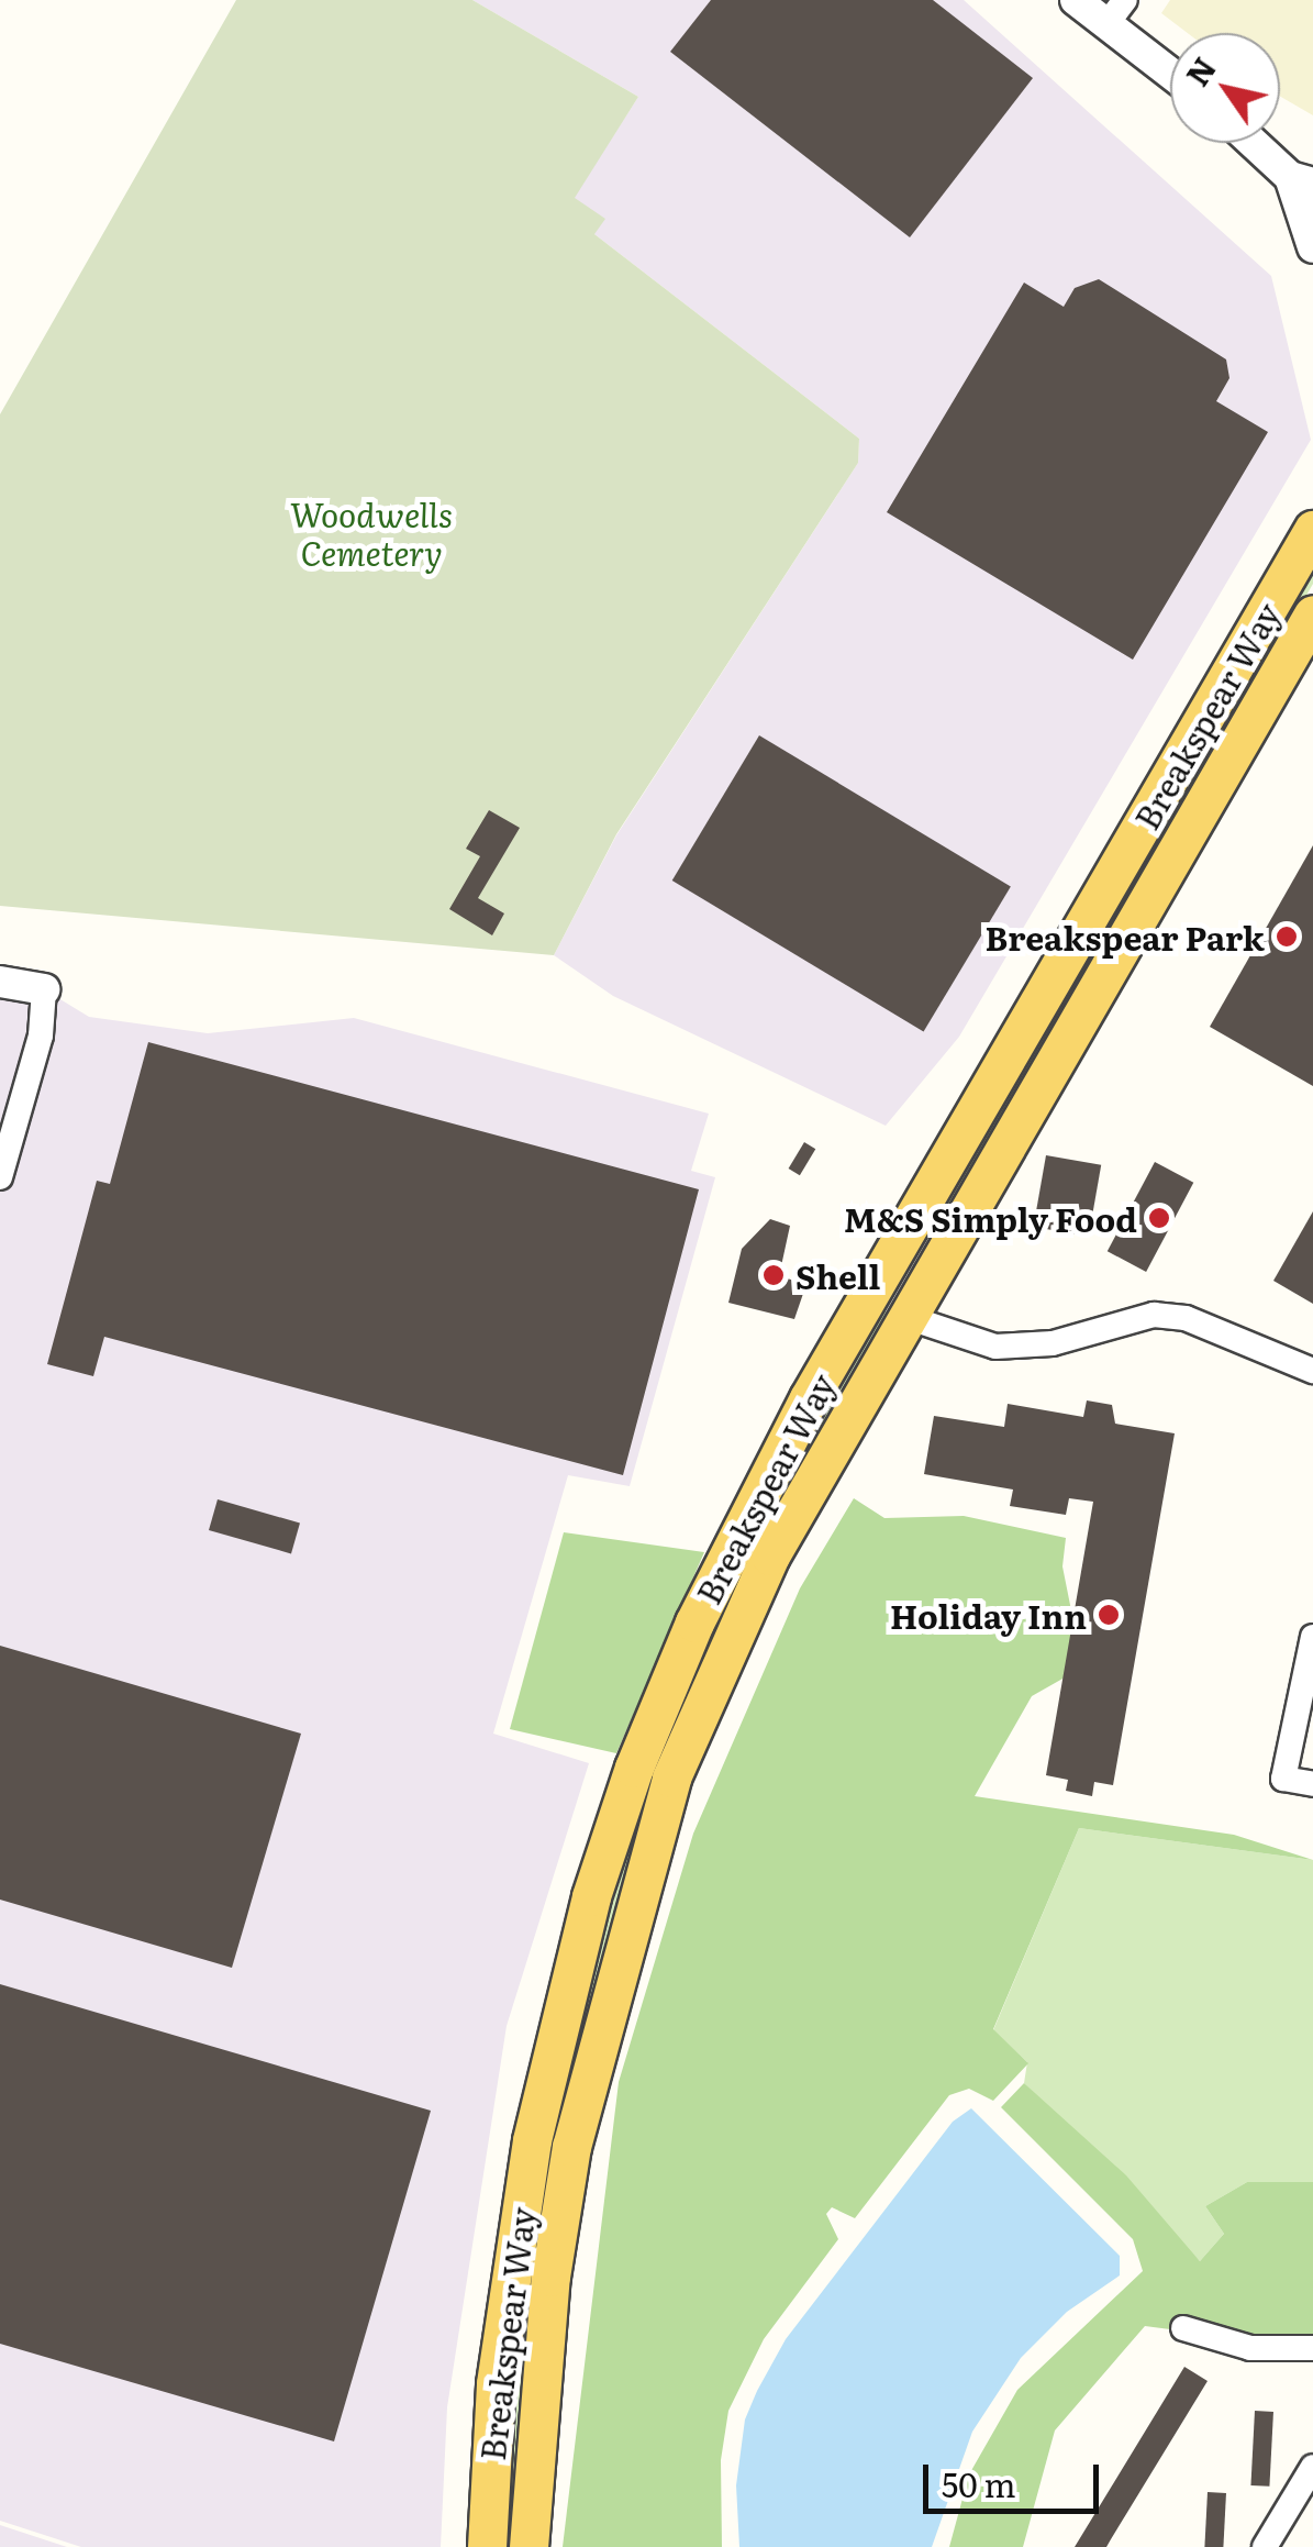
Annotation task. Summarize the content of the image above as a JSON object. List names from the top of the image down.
{
  "streets": {
    "main road": ["Breakspear Way"]
  },
  "parks": ["Woodwells Cemetery"],
  "places": [
    "Breakspear Park",
    "M&S Simply Food",
    "Shell",
    "Holiday Inn"
  ],
  "scale_bar": "50 m",
  "north": "top left"
}
